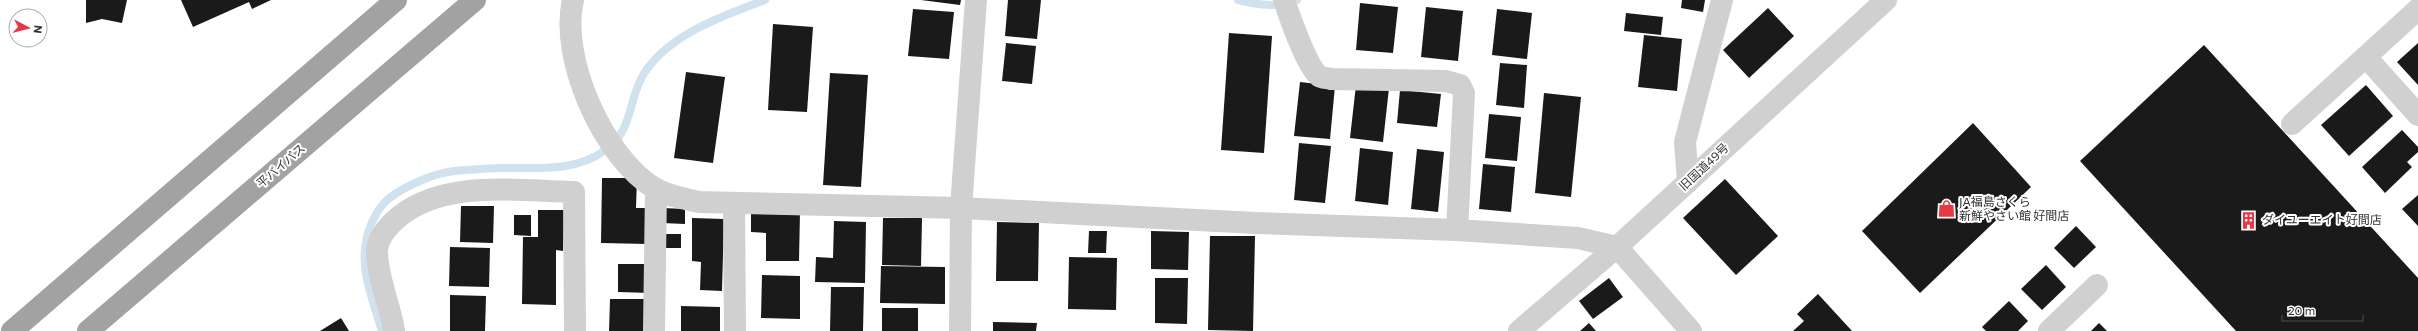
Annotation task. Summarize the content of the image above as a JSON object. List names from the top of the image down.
{
  "streets": {
    "highway": ["平バイパス"],
    "street": ["旧国道49号"]
  },
  "places": {
    "shop": ["JA福島さくら 新鮮やさい館 好間店"],
    "building": ["ダイユーエイト好間店"]
  },
  "scale_bar": "20 m",
  "north": "right"
}
